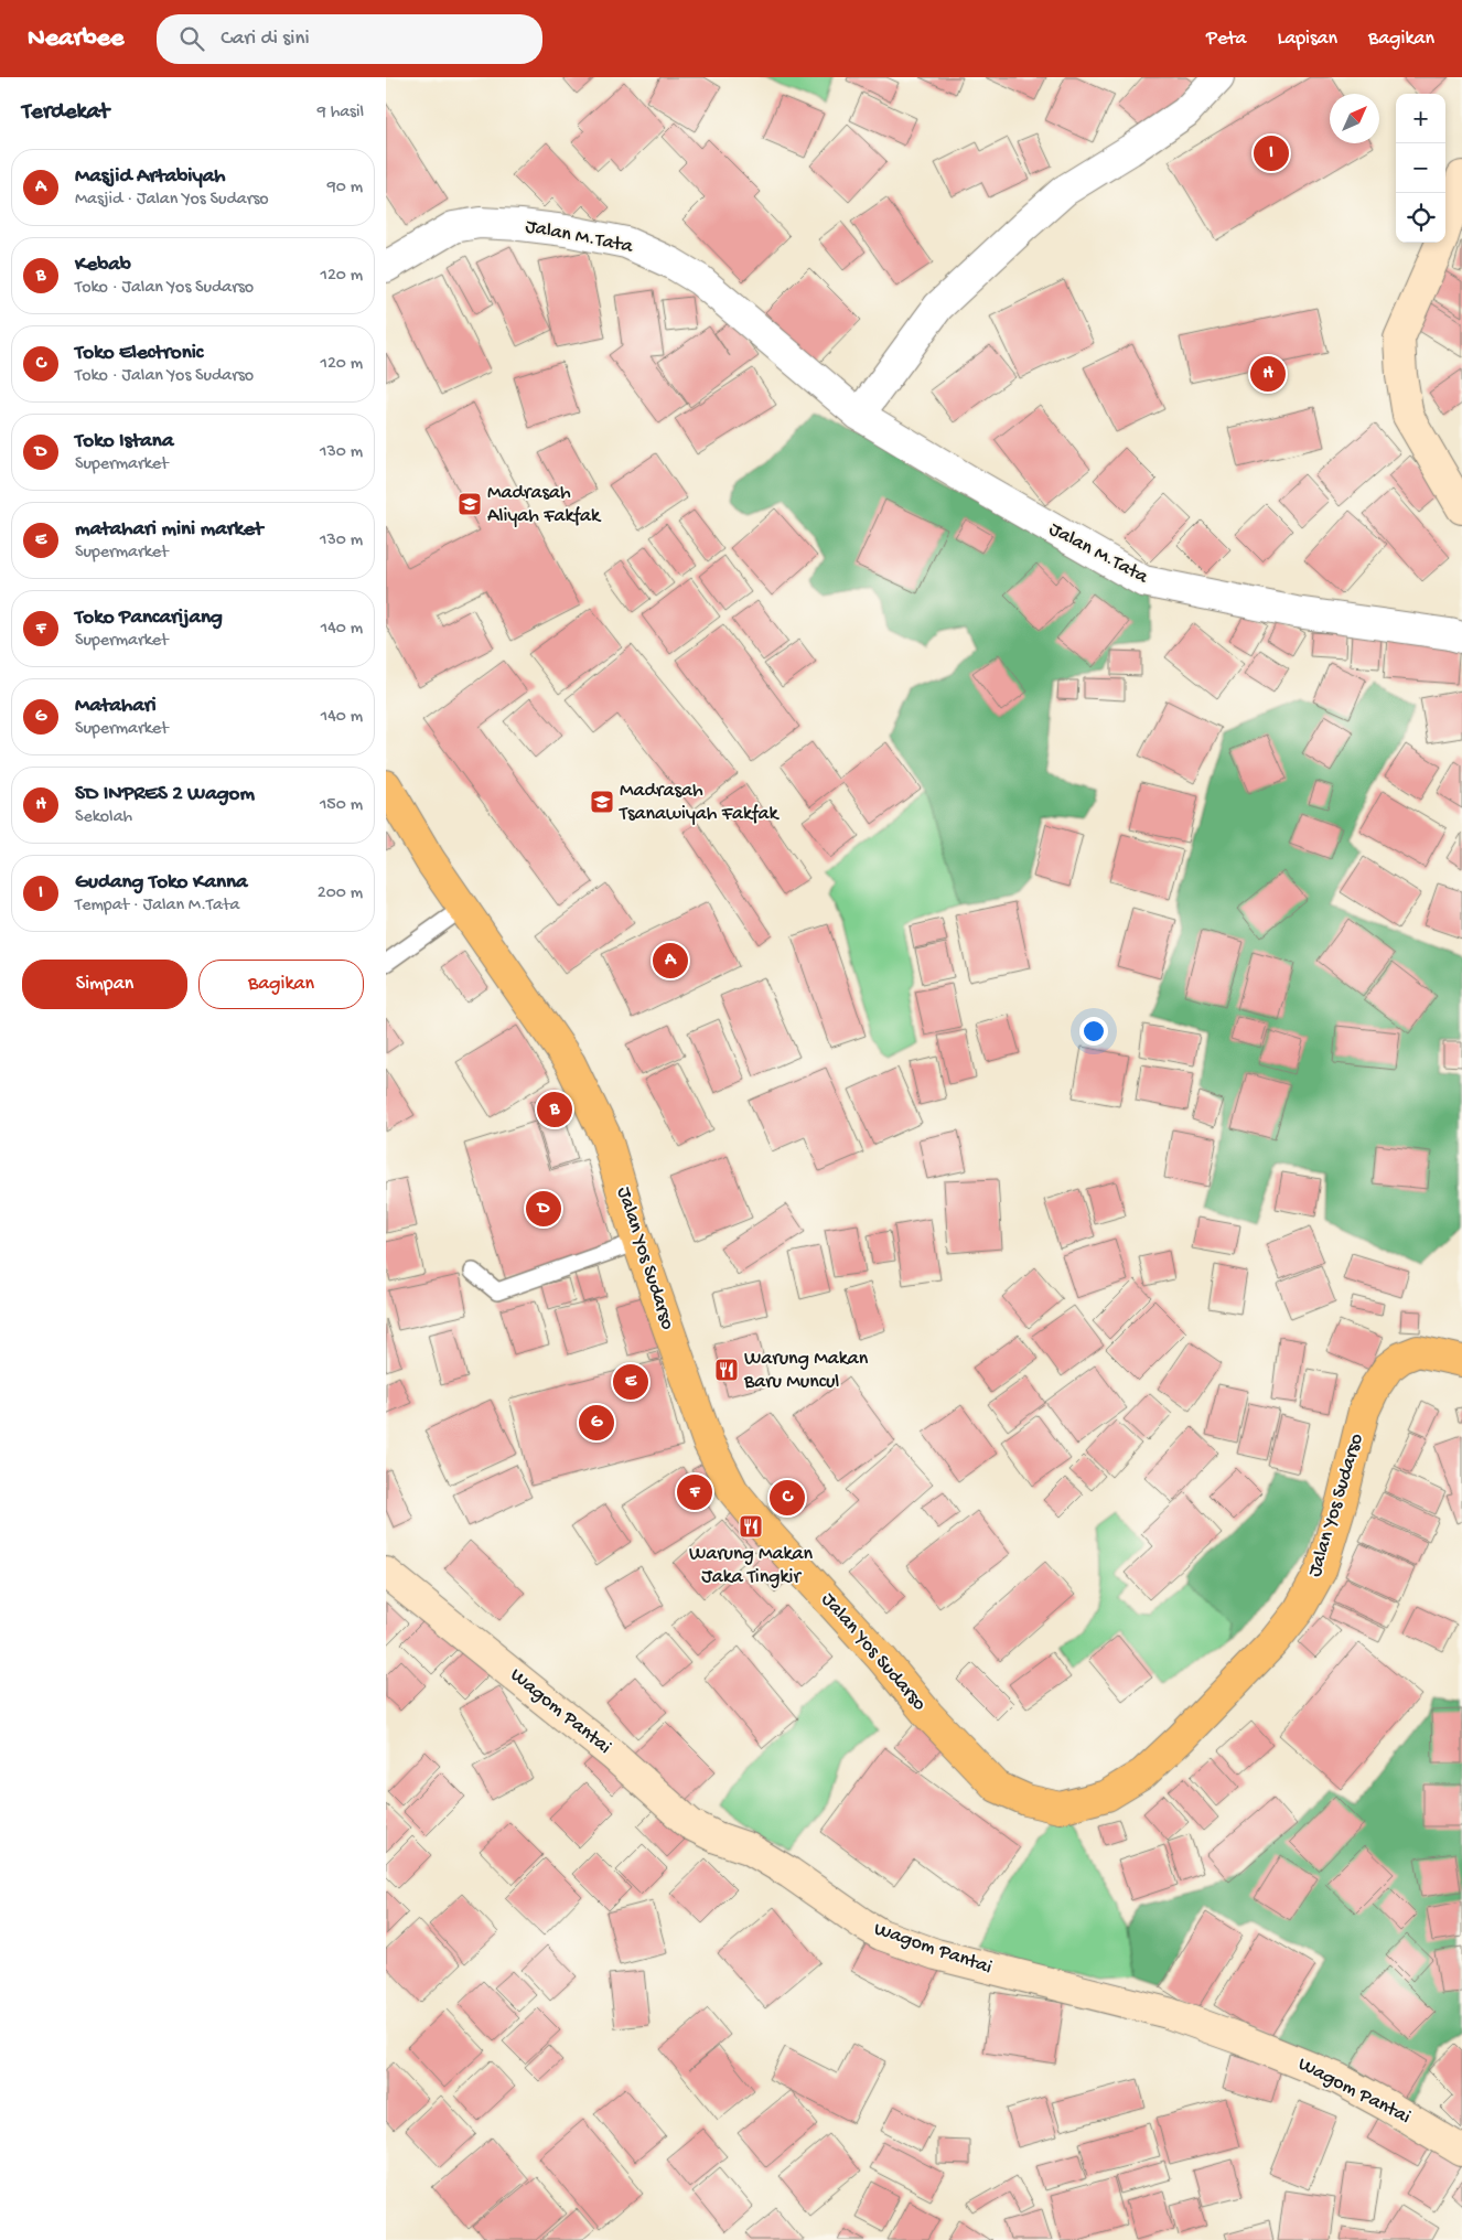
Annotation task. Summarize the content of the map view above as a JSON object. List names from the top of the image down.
{
  "streets": {
    "main road": ["Jalan Yos Sudarso"],
    "street": ["Jalan M.Tata", "Wagom Pantai"]
  },
  "places": {
    "school or university": ["Madrasah Aliyah Fakfak", "Madrasah Tsanawiyah Fakfak"],
    "restaurant": ["Warung Makan Baru Muncul", "Warung Makan Jaka Tingkir"]
  },
  "north": "top right",
  "page": {
    "header": "Nearbee",
    "search": "Cari di sini",
    "nav": ["Peta", "Lapisan", "Bagikan"],
    "heading": ["Terdekat", "9 hasil"],
    "map_buttons": ["+", "−"],
    "pins": [
      "I",
      "H",
      "A",
      "B",
      "D",
      "E",
      "G",
      "F",
      "C"
    ],
    "list": [
      {
        "mark": "A",
        "name": "Masjid Artabiyah",
        "note": "Masjid · Jalan Yos Sudarso",
        "value": "90 m"
      },
      {
        "mark": "B",
        "name": "Kebab",
        "note": "Toko · Jalan Yos Sudarso",
        "value": "120 m"
      },
      {
        "mark": "C",
        "name": "Toko Electronic",
        "note": "Toko · Jalan Yos Sudarso",
        "value": "120 m"
      },
      {
        "mark": "D",
        "name": "Toko Istana",
        "note": "Supermarket",
        "value": "130 m"
      },
      {
        "mark": "E",
        "name": "matahari mini market",
        "note": "Supermarket",
        "value": "130 m"
      },
      {
        "mark": "F",
        "name": "Toko Pancarijang",
        "note": "Supermarket",
        "value": "140 m"
      },
      {
        "mark": "G",
        "name": "Matahari",
        "note": "Supermarket",
        "value": "140 m"
      },
      {
        "mark": "H",
        "name": "SD INPRES 2 Wagom",
        "note": "Sekolah",
        "value": "150 m"
      },
      {
        "mark": "I",
        "name": "Gudang Toko Kanna",
        "note": "Tempat · Jalan M.Tata",
        "value": "200 m"
      }
    ],
    "buttons": ["Simpan", "Bagikan"]
  }
}
